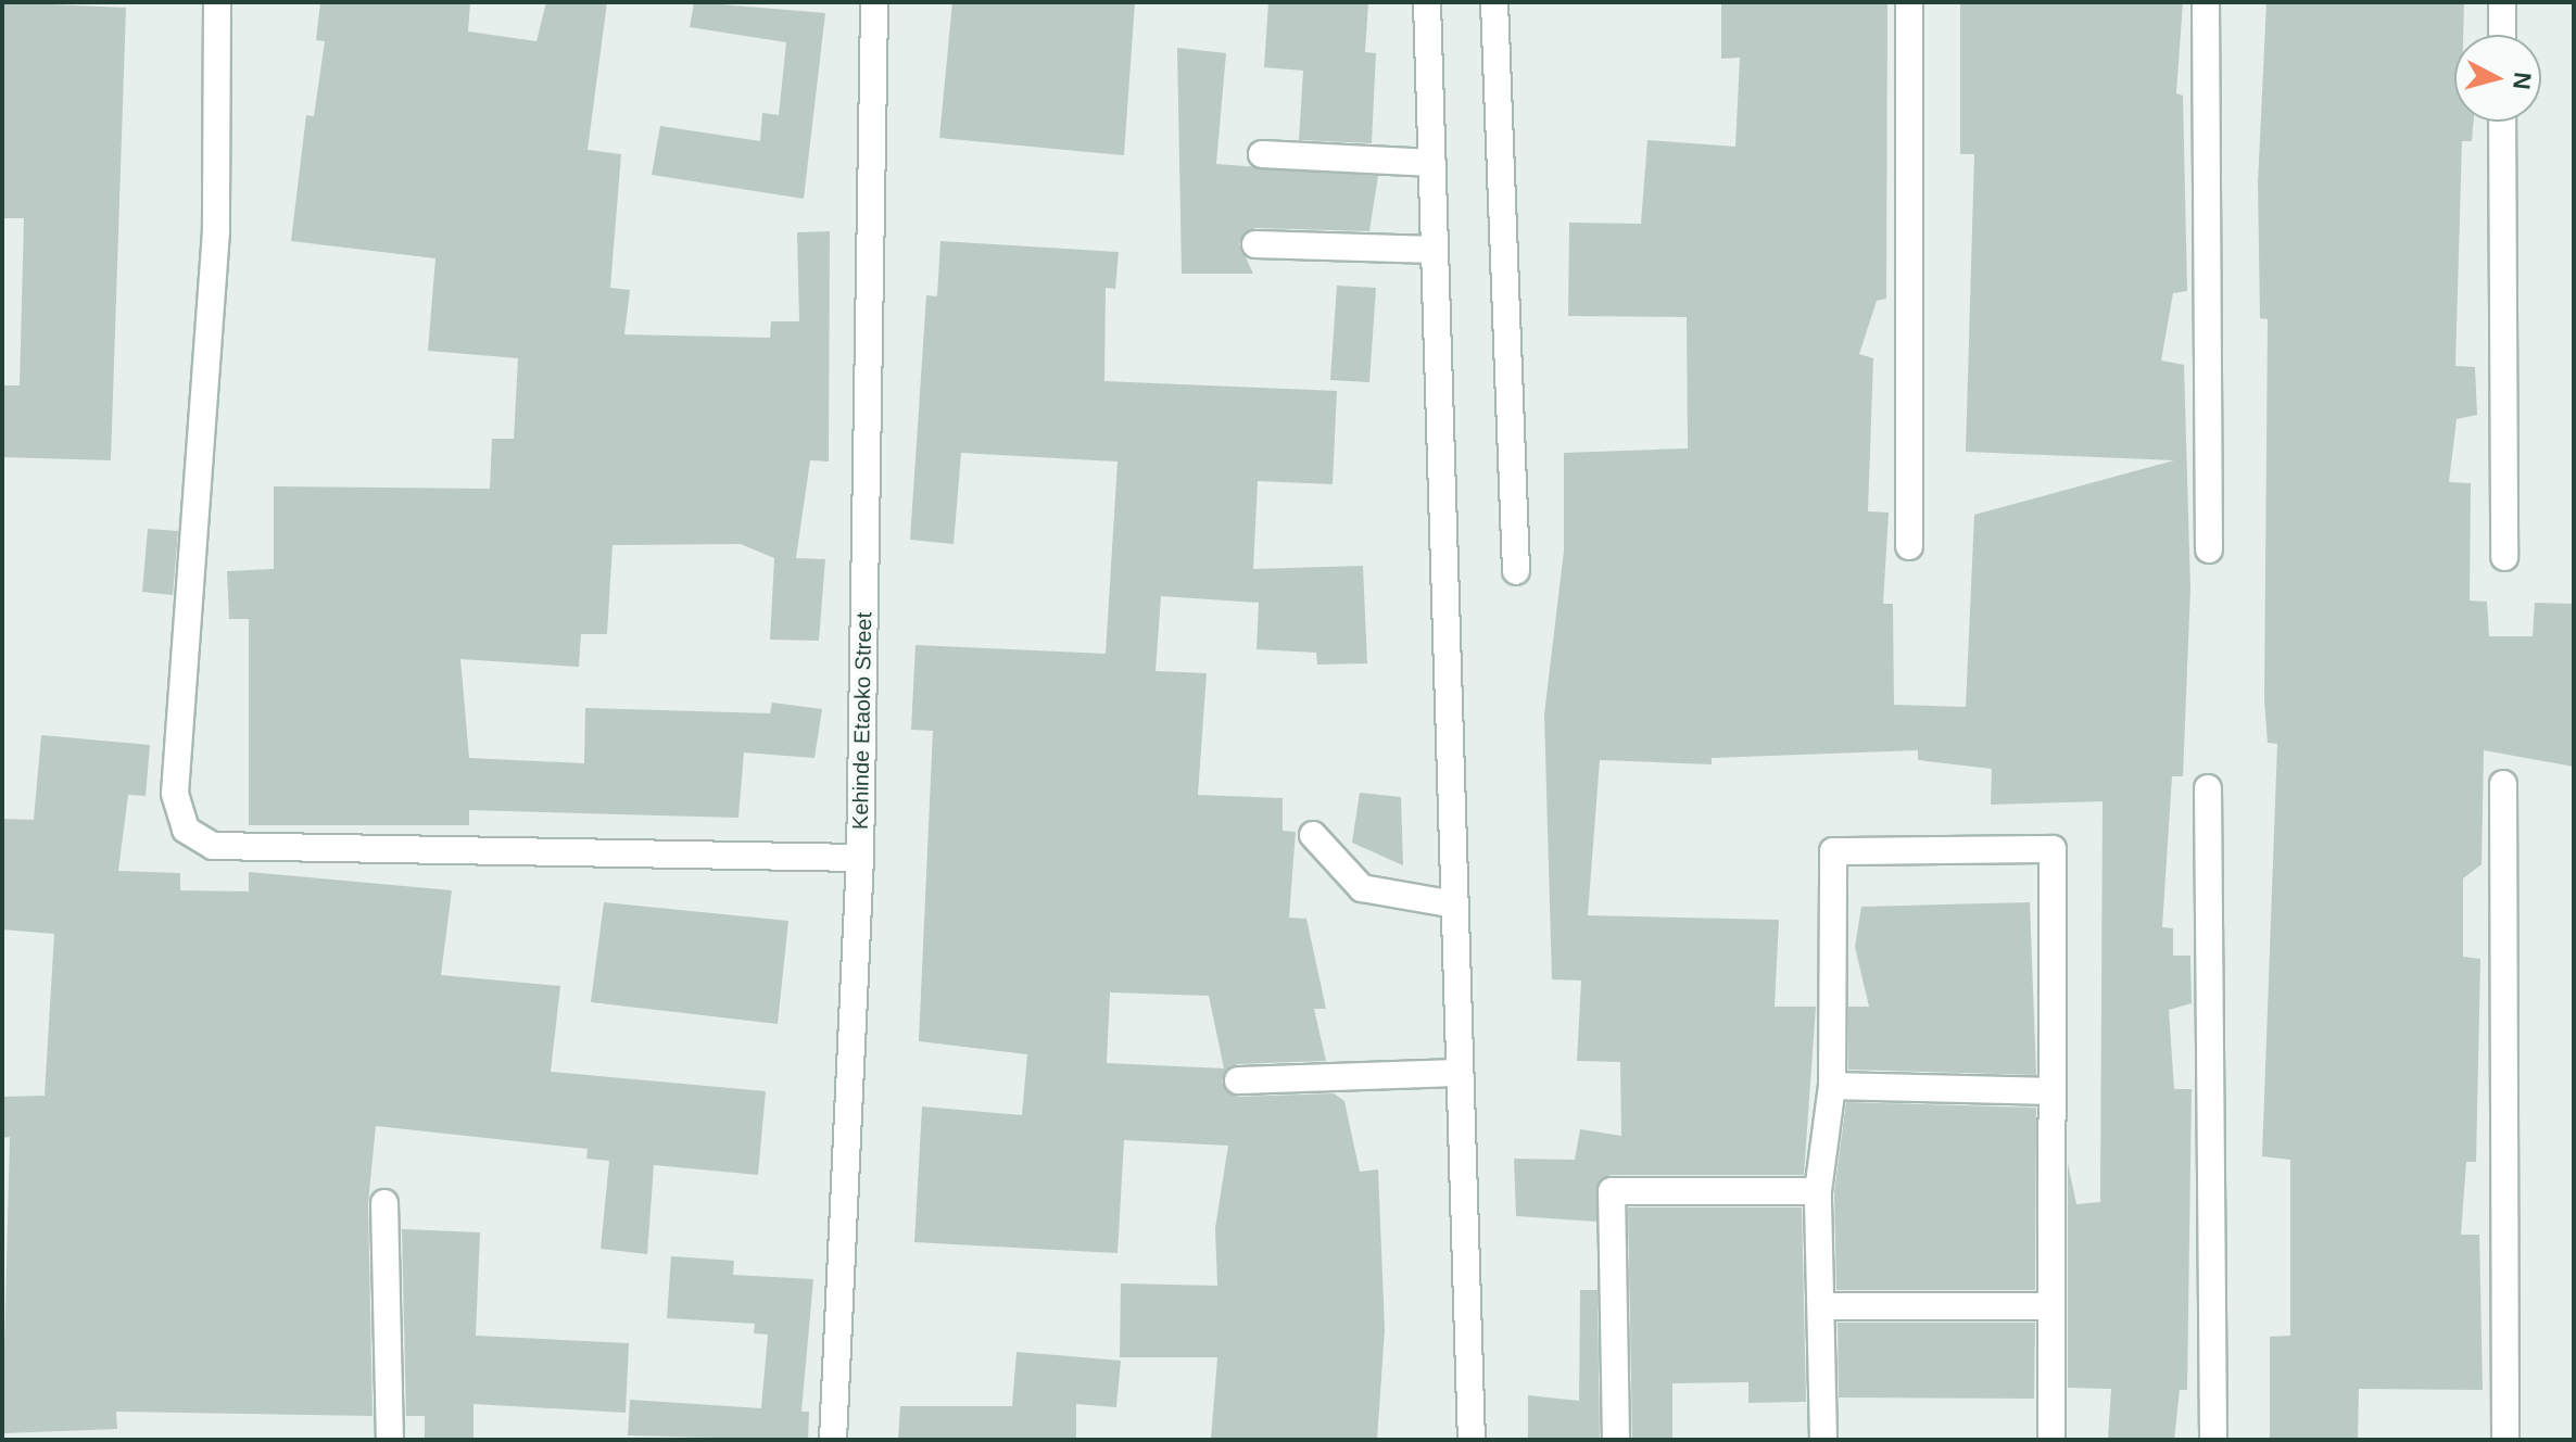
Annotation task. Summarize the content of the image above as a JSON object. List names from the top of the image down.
{
  "streets": {
    "street": ["Kehinde Etaoko Street"]
  },
  "north": "right"
}
